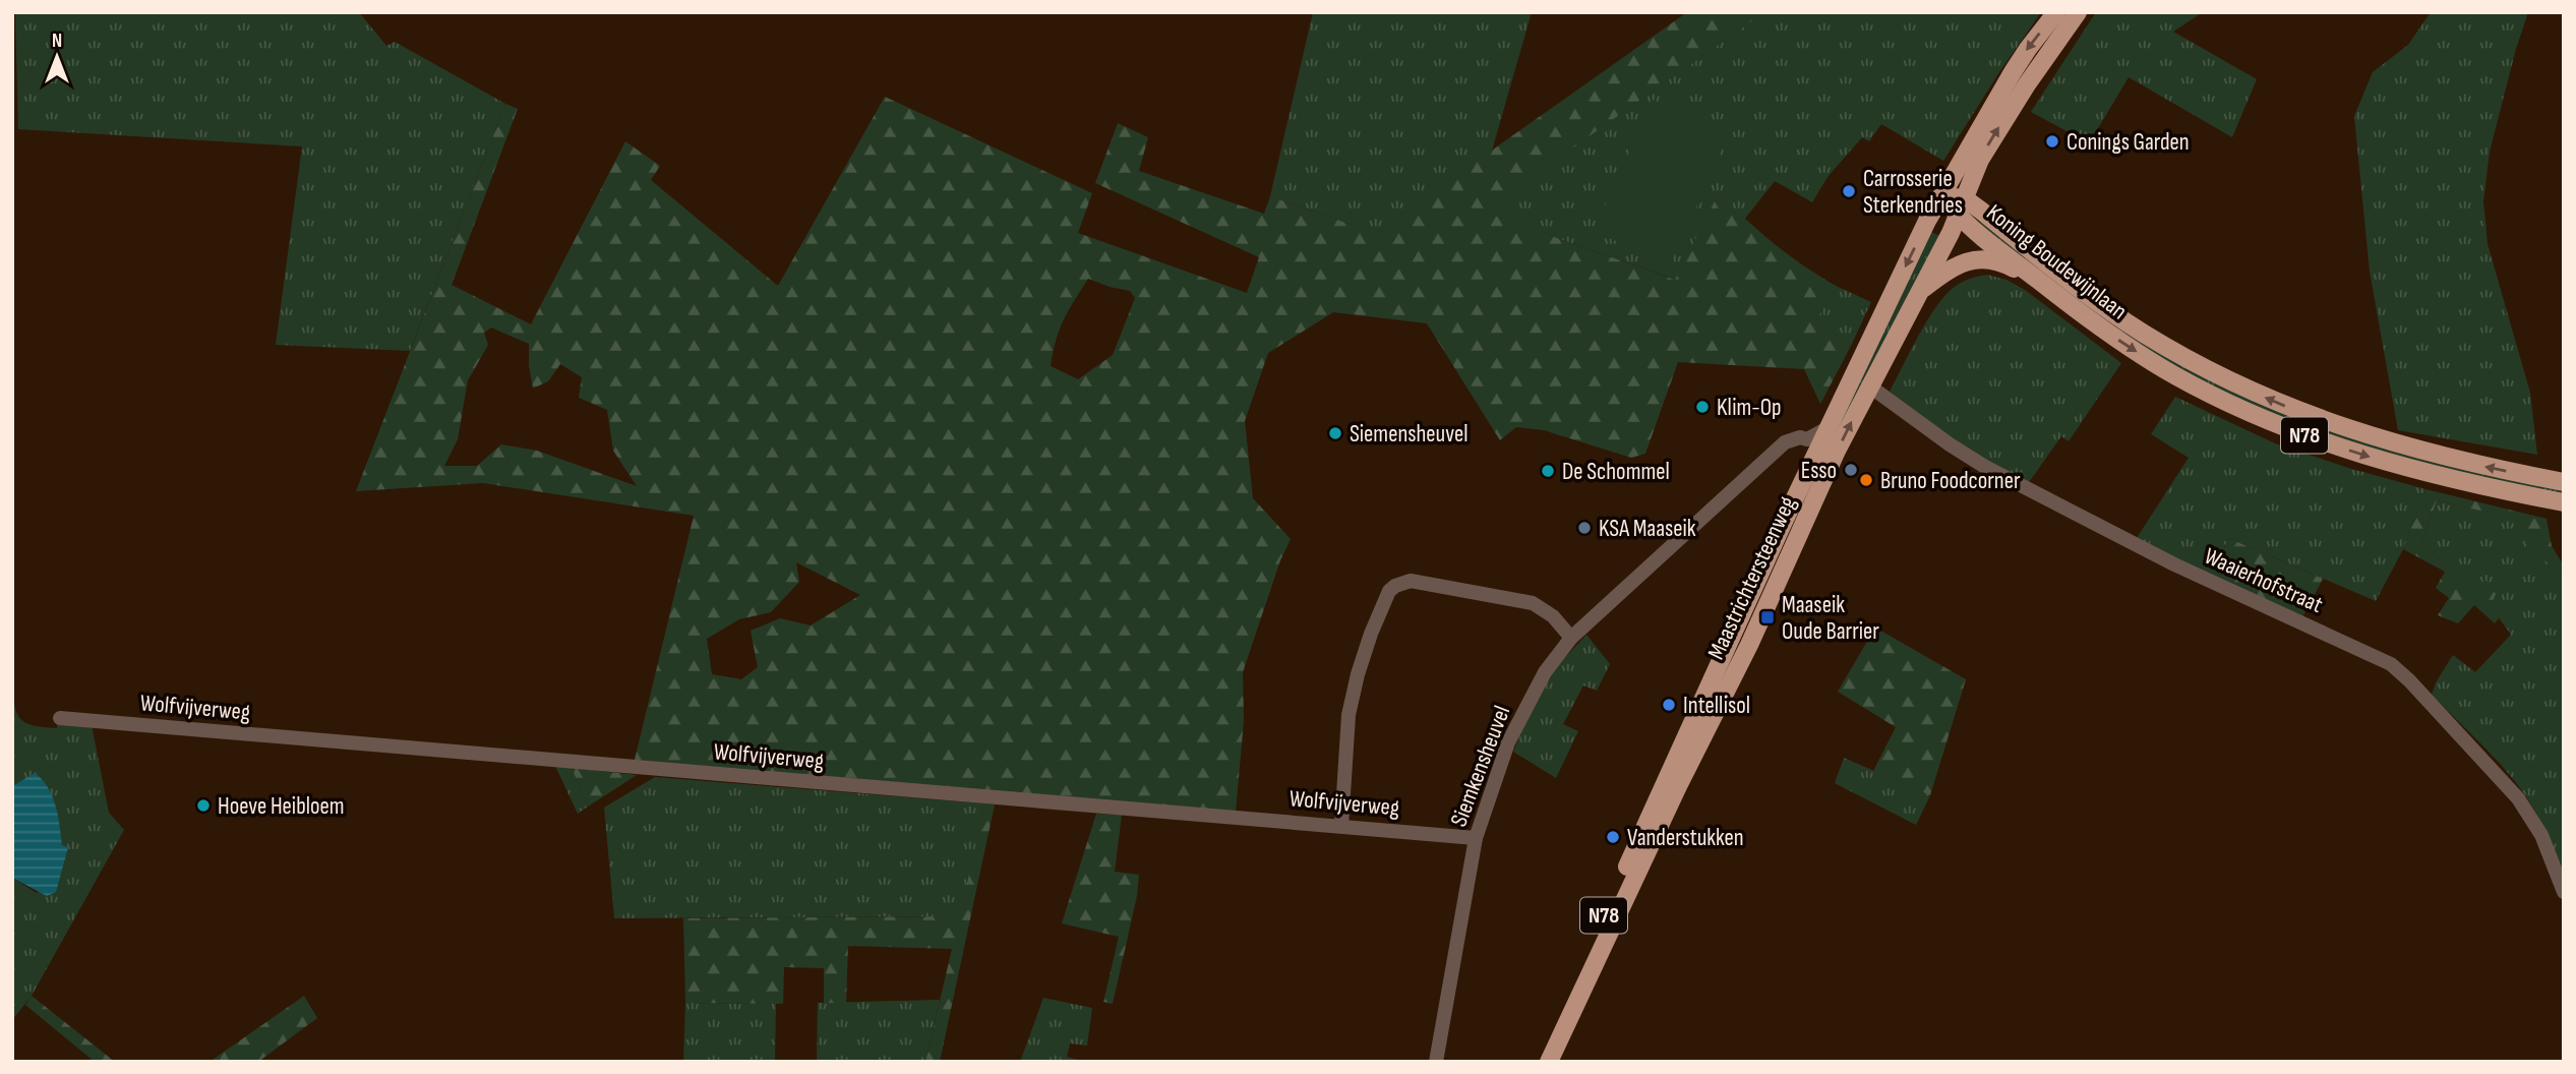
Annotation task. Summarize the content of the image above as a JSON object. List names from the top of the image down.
{
  "streets": {
    "main road": ["Koning Boudewijnlaan", "N78", "Maastrichtersteenweg"],
    "street": ["Waaierhofstraat", "Wolfvijverweg", "Siemkensheuvel"]
  },
  "crossings": [
    ["Koning Boudewijnlaan", "Maastrichtersteenweg"],
    ["Maastrichtersteenweg", "Waaierhofstraat"],
    ["Maastrichtersteenweg", "Siemkensheuvel"],
    ["Wolfvijverweg", "Siemkensheuvel"]
  ],
  "places": {
    "other": [
      "Conings Garden",
      "Carrosserie Sterkendries",
      "Klim-Op",
      "Siemensheuvel",
      "Esso",
      "De Schommel",
      "Bruno Foodcorner",
      "KSA Maaseik",
      "Intellisol",
      "Hoeve Heibloem",
      "Vanderstukken"
    ],
    "transit": ["Maaseik Oude Barrier"]
  },
  "north": "top"
}
